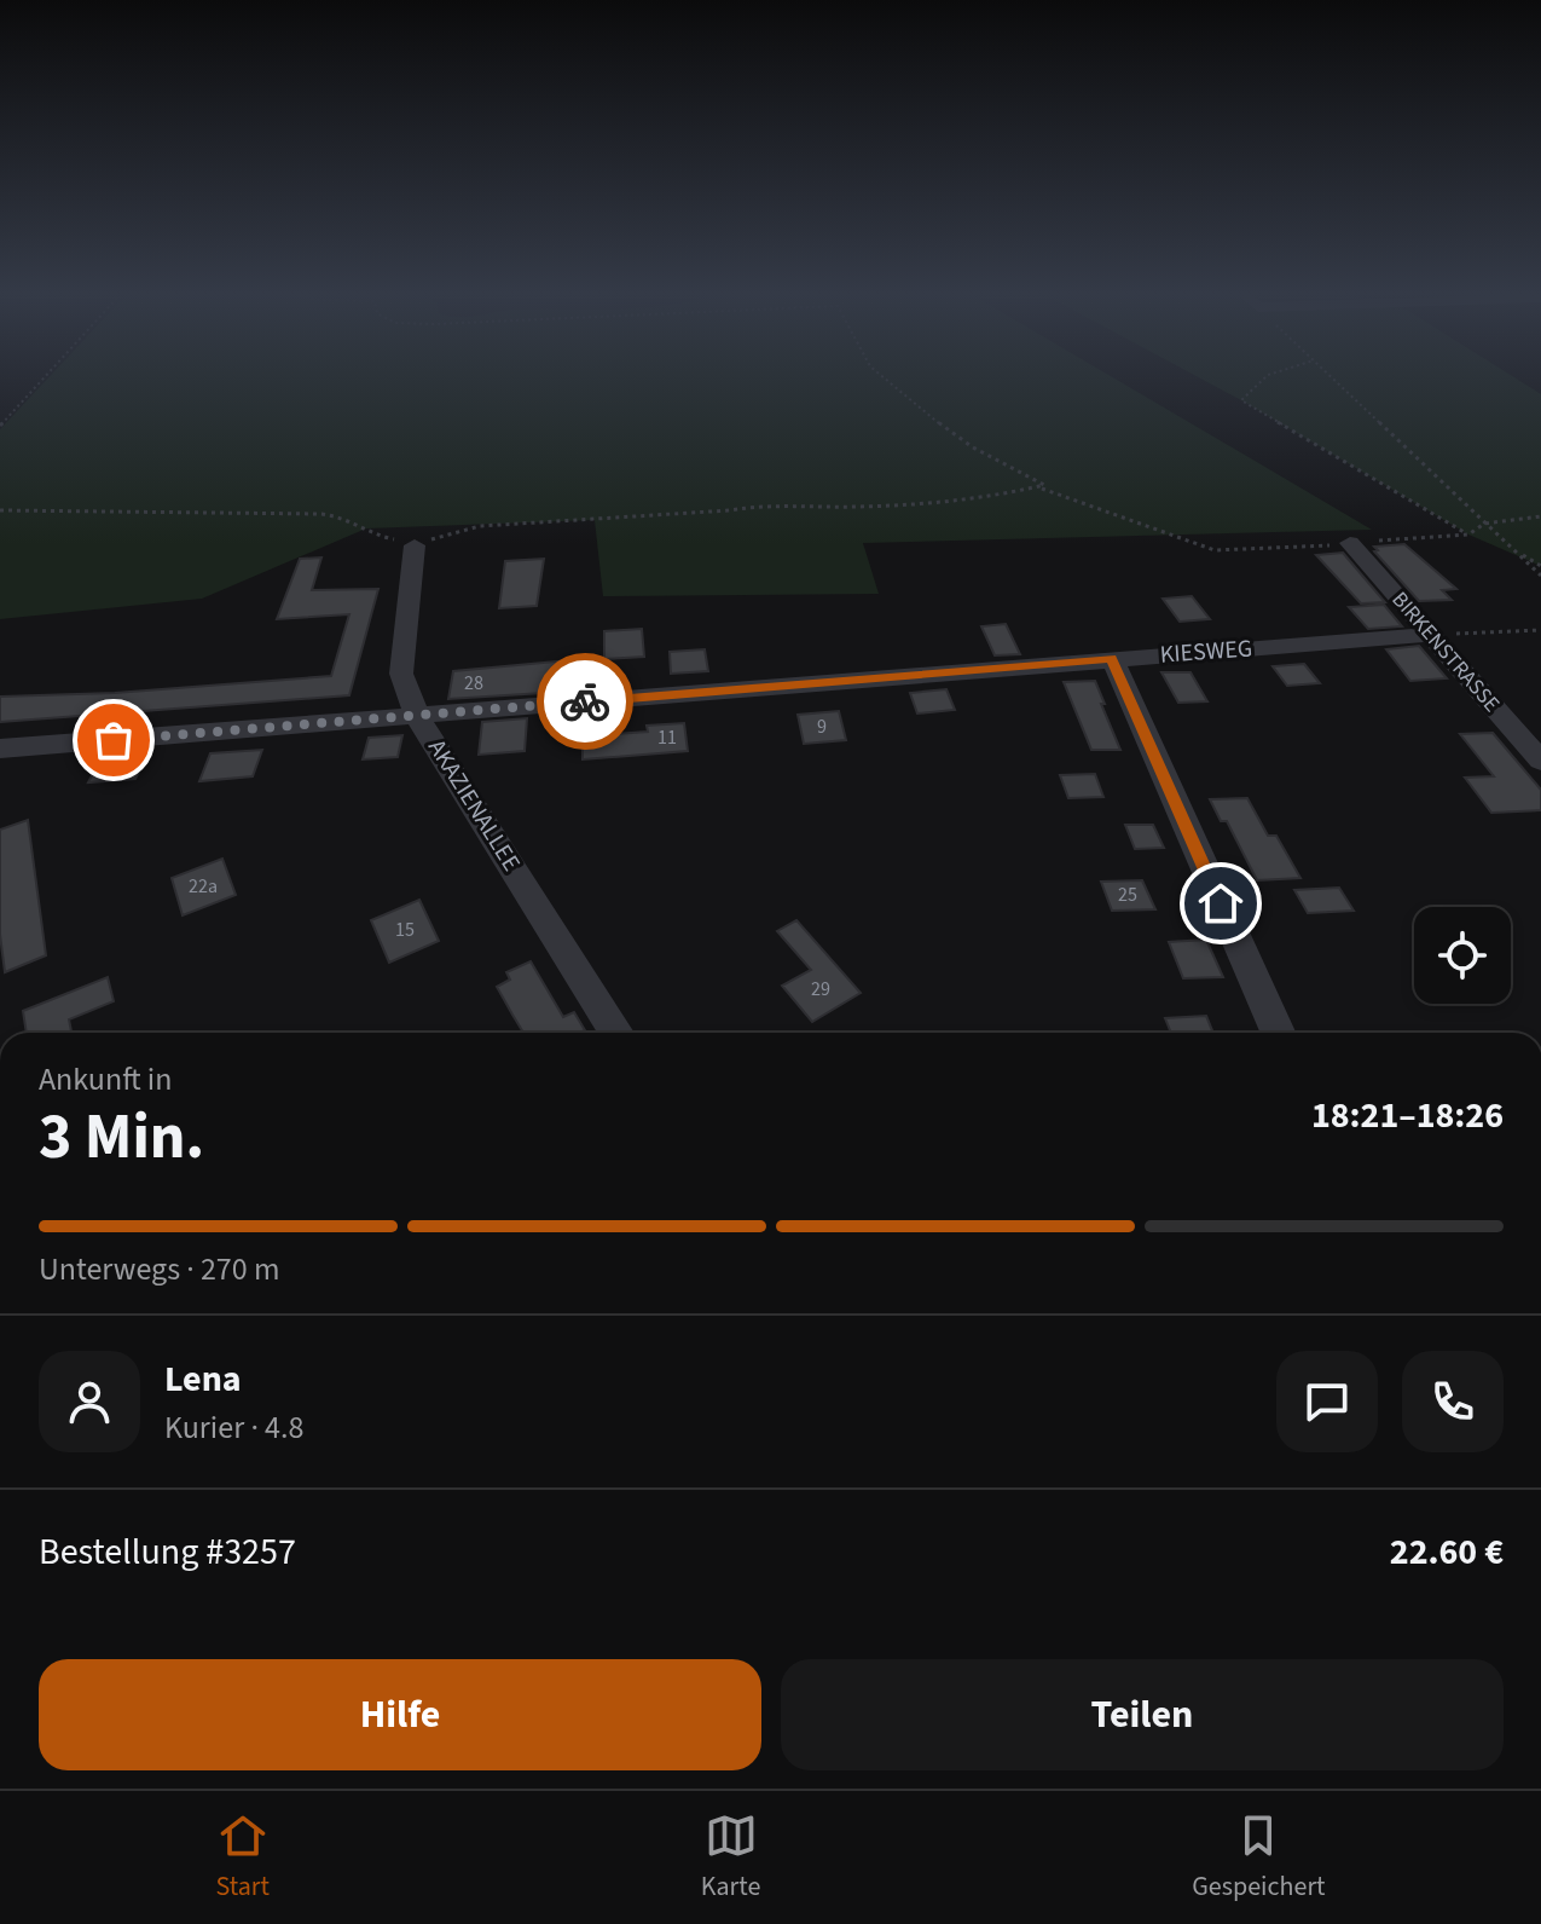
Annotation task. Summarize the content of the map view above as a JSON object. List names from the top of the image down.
{
  "streets": {
    "street": ["KIESWEG", "BIRKENSTRASSE", "AKAZIENALLEE"]
  },
  "crossings": [
    ["KIESWEG", "BIRKENSTRASSE"],
    ["KIESWEG", "AKAZIENALLEE"]
  ],
  "house_numbers": [
    "28",
    "9",
    "11",
    "22a",
    "25",
    "15",
    "29"
  ],
  "page": {
    "heading": ["3 Min.", "Ankunft in", "18:21–18:26"],
    "panel": [
      "Lena",
      "Kurier · 4.8",
      "Bestellung #3257",
      "22.60 €"
    ],
    "bar": "Unterwegs · 270 m",
    "buttons": ["Hilfe", "Teilen"],
    "tabs": ["Start", "Karte", "Gespeichert"]
  }
}
